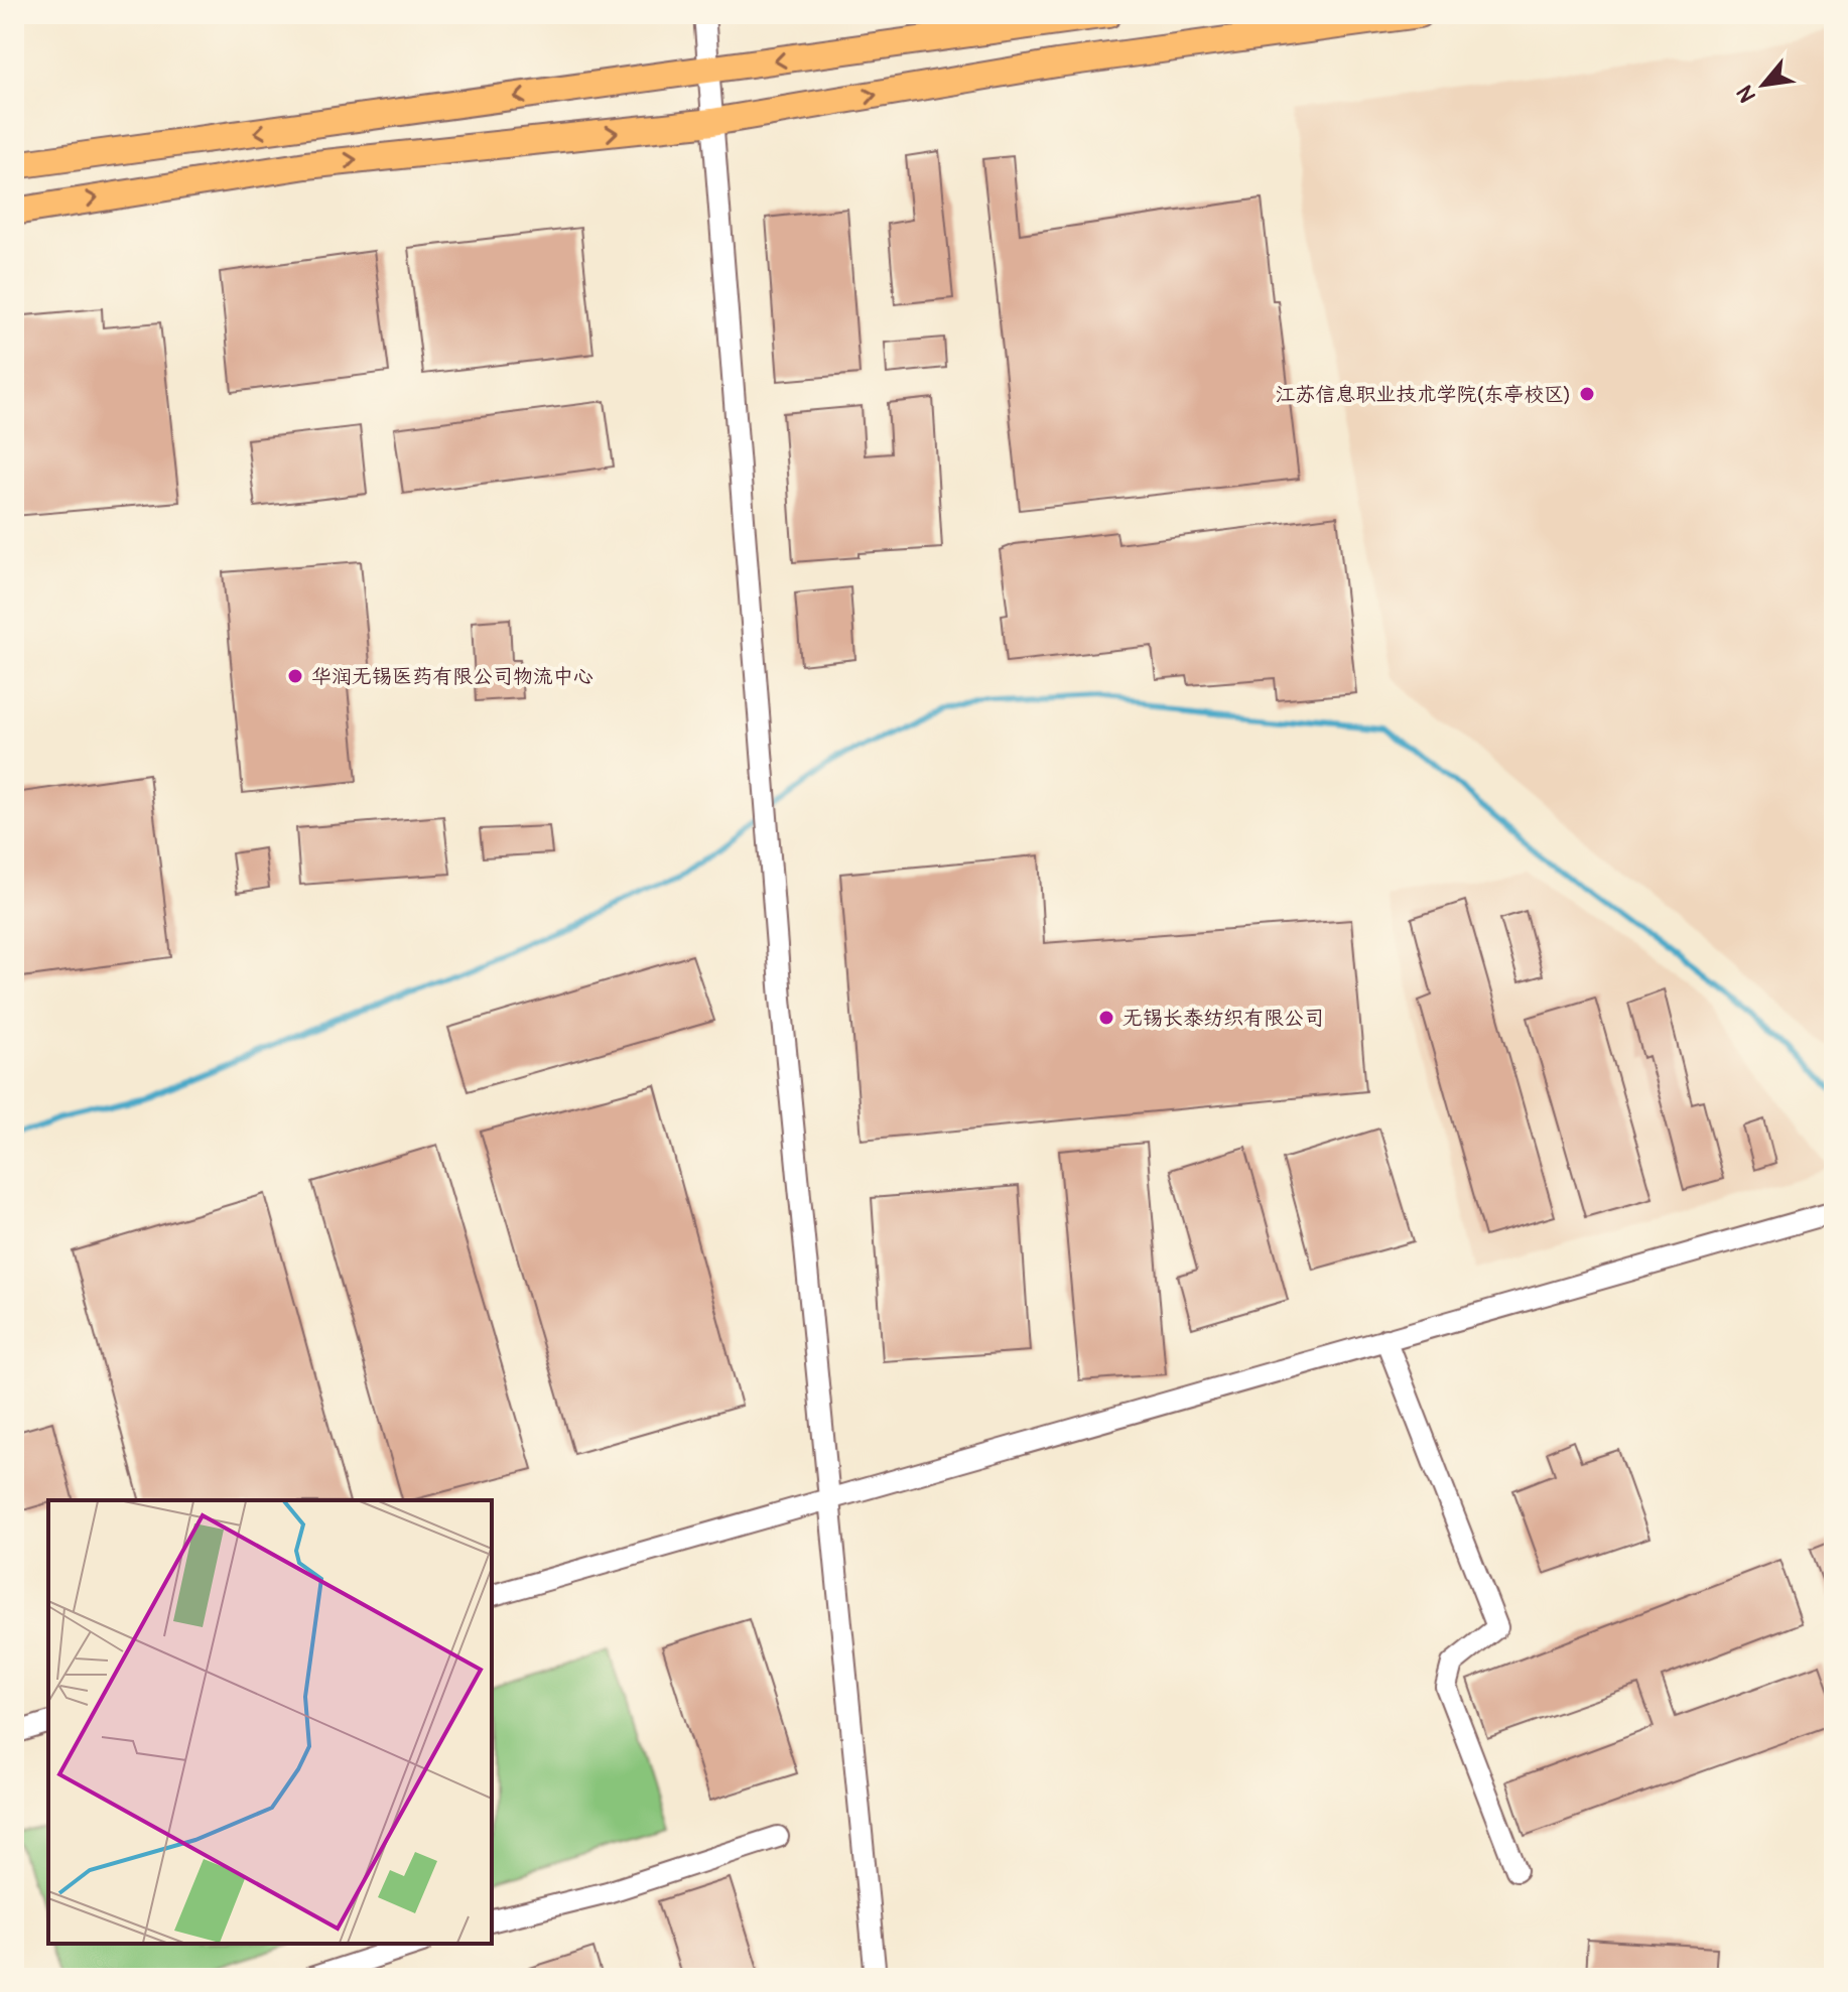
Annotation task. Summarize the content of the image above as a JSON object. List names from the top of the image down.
{
  "places": ["江苏信息职业技术学院(东亭校区)", "华润无锡医药有限公司物流中心", "无锡长泰纺织有限公司"],
  "north": "bottom left"
}
